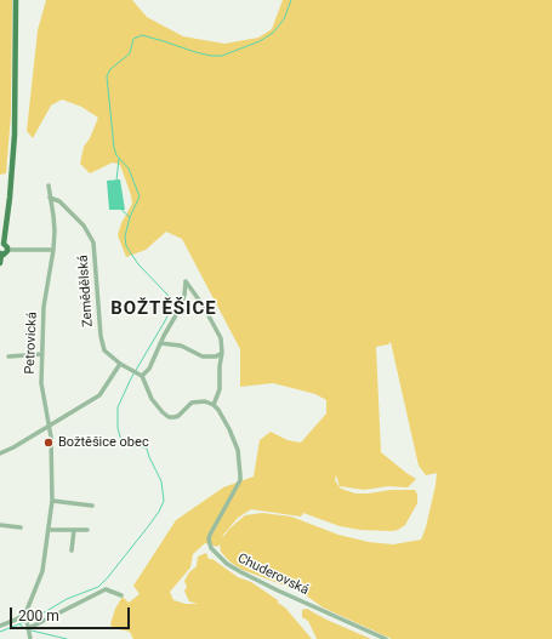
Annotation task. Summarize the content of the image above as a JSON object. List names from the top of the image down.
{
  "streets": {
    "street": ["Zemědělská", "Petrovická", "Chuderovská"]
  },
  "crossings": [
    ["Zemědělská", "Petrovická"]
  ],
  "districts": ["BOŽTĚŠICE"],
  "places": ["Božtěšice obec"],
  "scale_bar": "200 m"
}
